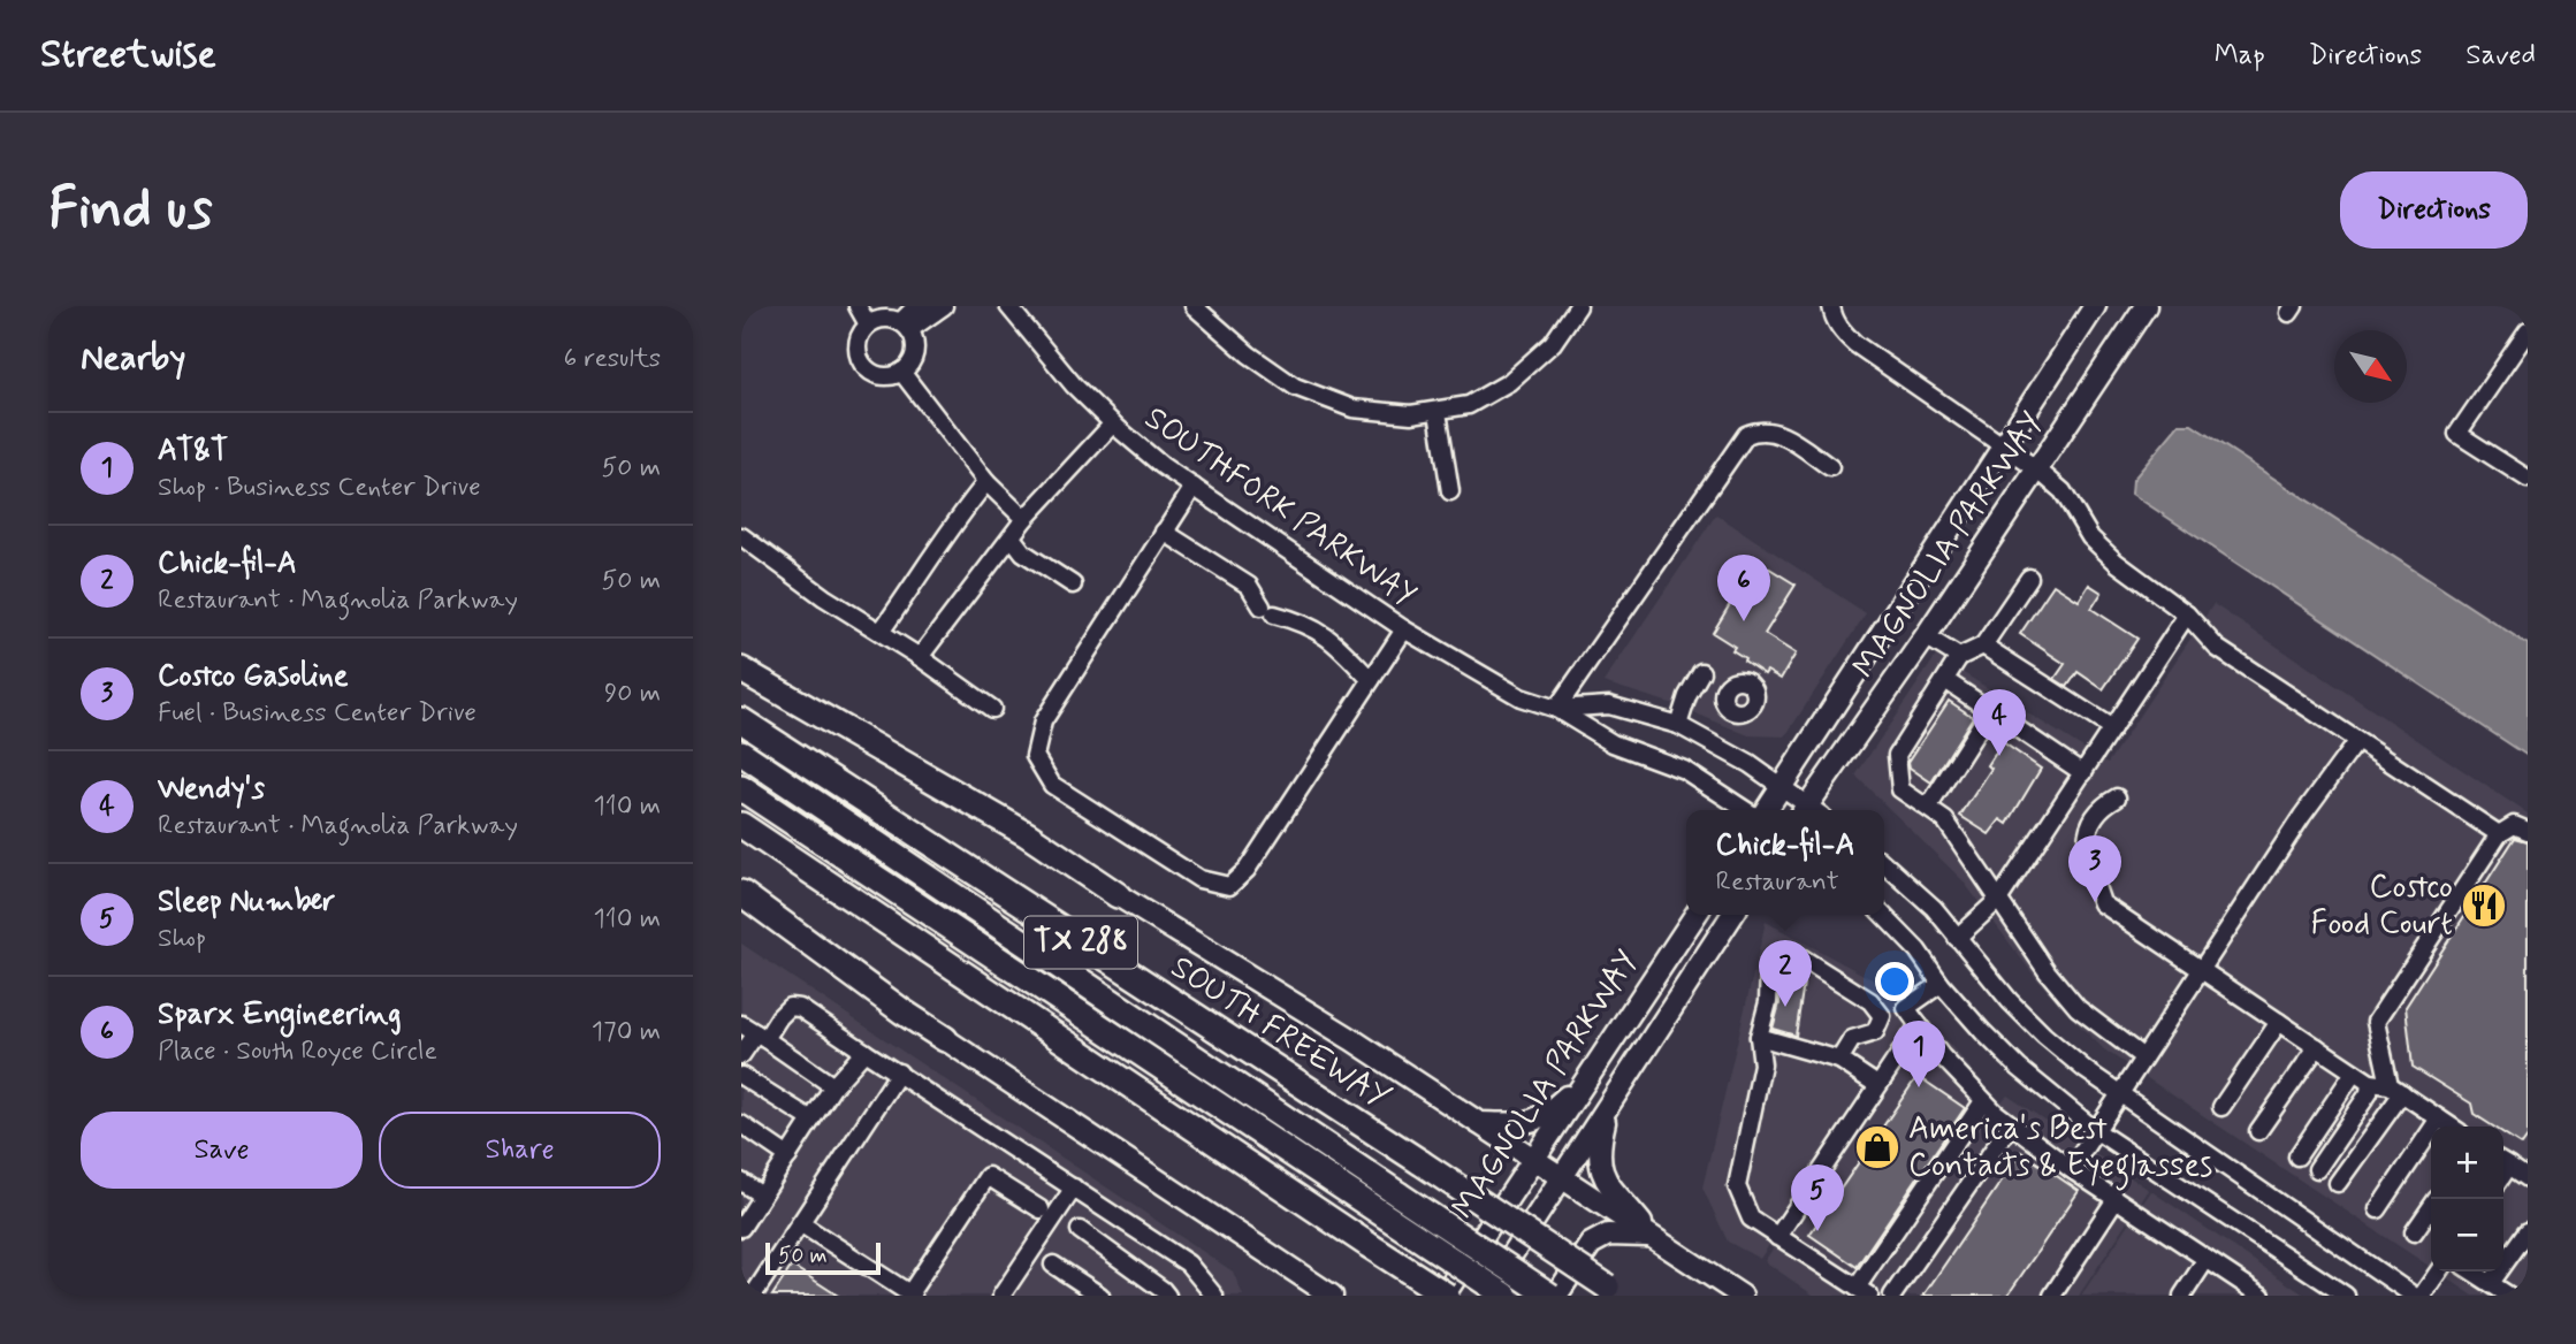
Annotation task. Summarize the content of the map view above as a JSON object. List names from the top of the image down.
{
  "streets": {
    "highway": ["TX 288", "SOUTH FREEWAY"],
    "main road": ["MAGNOLIA PARKWAY"],
    "street": ["SOUTHFORK PARKWAY"]
  },
  "crossings": [
    ["SOUTHFORK PARKWAY", "MAGNOLIA PARKWAY"],
    ["MAGNOLIA PARKWAY", "TX 288"]
  ],
  "places": {
    "restaurant": ["Costco Food Court"],
    "shop": ["America's Best Contacts & Eyeglasses"]
  },
  "scale_bar": "50 m",
  "north": "bottom right",
  "page": {
    "header": "Streetwise",
    "nav": ["Map", "Directions", "Saved"],
    "buttons": [
      "Directions",
      ["Save", "Share"]
    ],
    "title": "Find us",
    "heading": ["Nearby", "6 results"],
    "list": [
      {
        "mark": "1",
        "name": "AT&T",
        "note": "Shop · Business Center Drive",
        "value": "50 m"
      },
      {
        "mark": "2",
        "name": "Chick-fil-A",
        "note": "Restaurant · Magnolia Parkway",
        "value": "50 m"
      },
      {
        "mark": "3",
        "name": "Costco Gasoline",
        "note": "Fuel · Business Center Drive",
        "value": "90 m"
      },
      {
        "mark": "4",
        "name": "Wendy's",
        "note": "Restaurant · Magnolia Parkway",
        "value": "110 m"
      },
      {
        "mark": "5",
        "name": "Sleep Number",
        "note": "Shop",
        "value": "110 m"
      },
      {
        "mark": "6",
        "name": "Sparx Engineering",
        "note": "Place · South Royce Circle",
        "value": "170 m"
      }
    ],
    "pins": [
      "6",
      "4",
      "3",
      "2",
      "1",
      "5"
    ],
    "popup": ["Chick-fil-A", "Restaurant"],
    "map_buttons": ["+", "−"],
    "scale": "50 m"
  }
}
